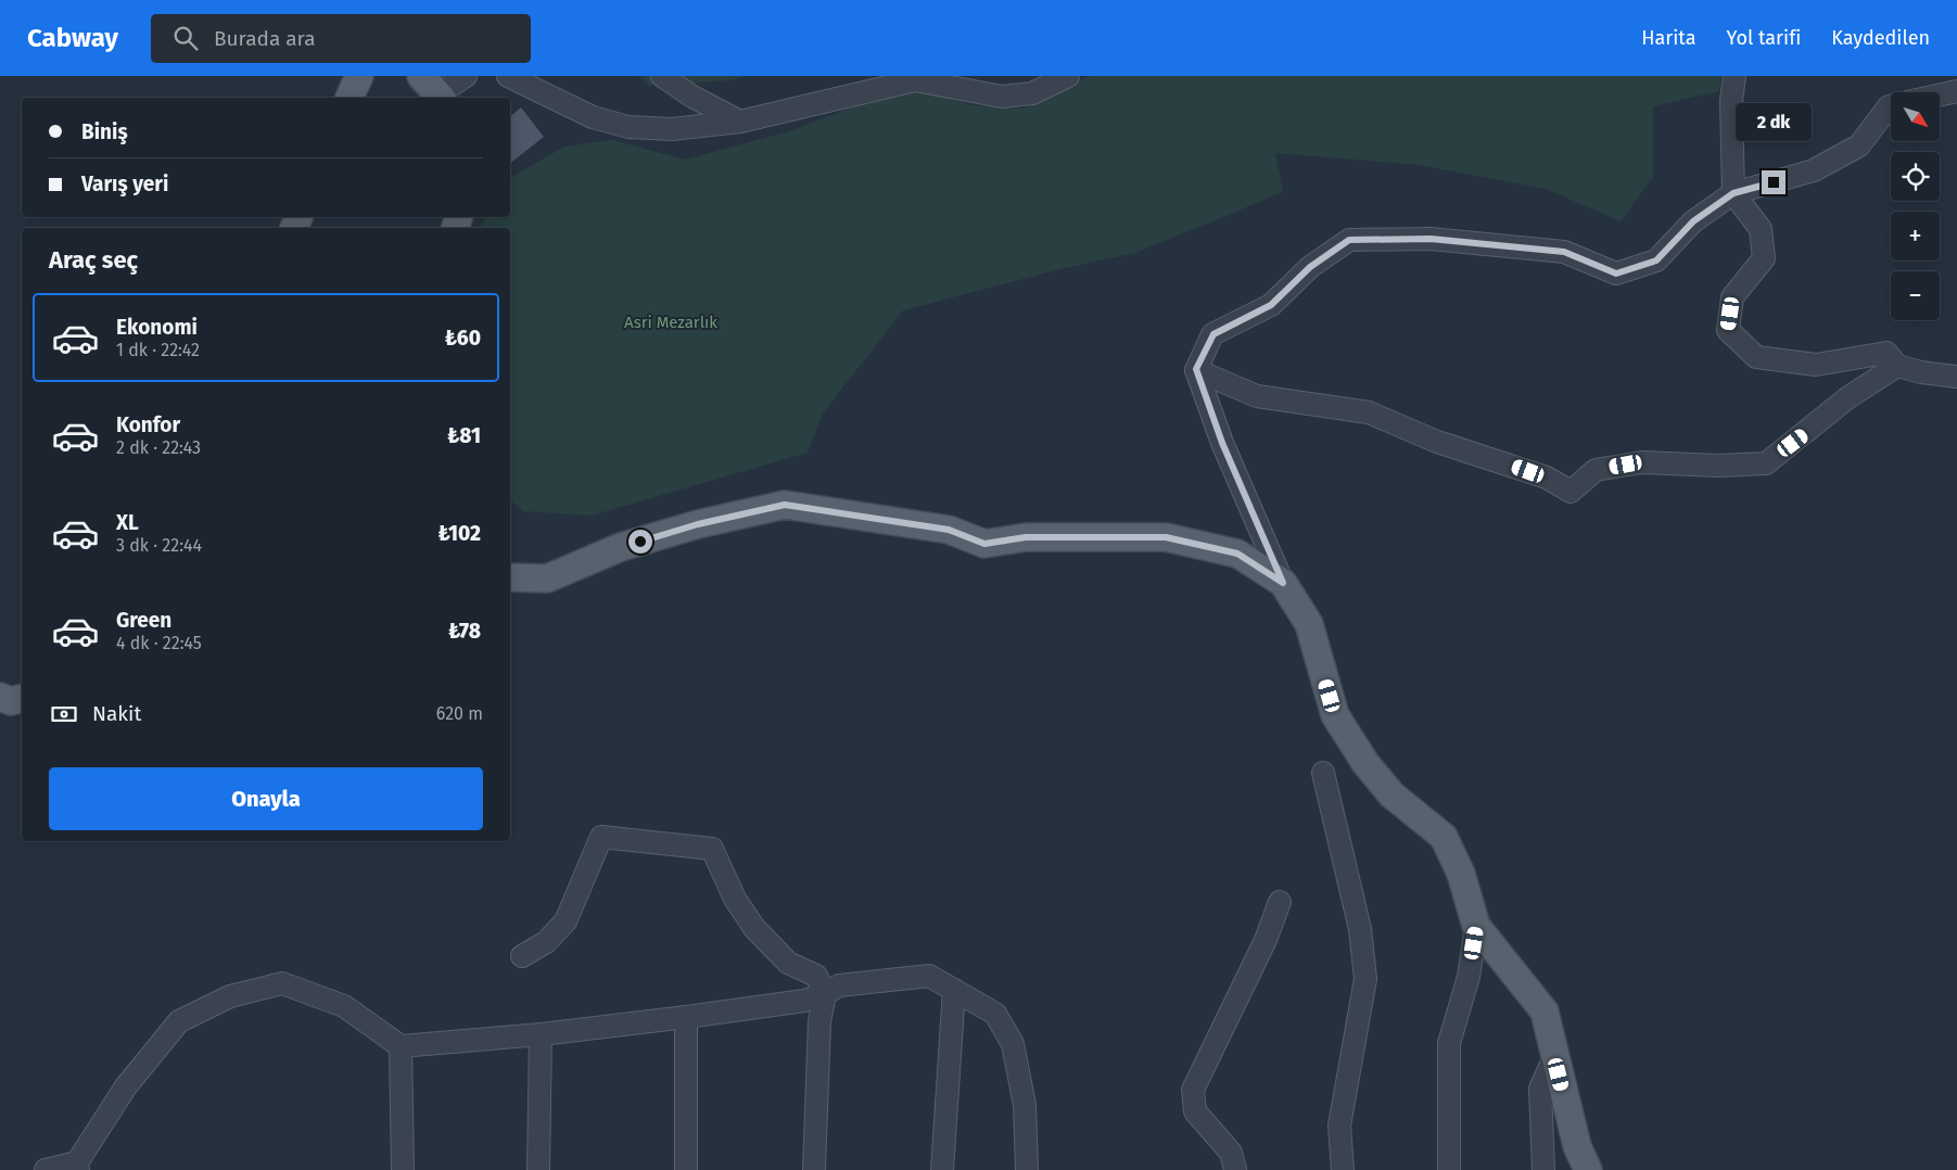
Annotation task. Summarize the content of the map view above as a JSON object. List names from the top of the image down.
{
  "parks": ["Asri Mezarlık"],
  "north": "bottom right",
  "page": {
    "header": "Cabway",
    "search": "Burada ara",
    "nav": ["Harita", "Yol tarifi", "Kaydedilen"],
    "map_buttons": ["+", "−"],
    "banner": ["Biniş", "Varış yeri"],
    "bubble": "2 dk",
    "heading": "Araç seç",
    "list": [
      {
        "name": "Ekonomi",
        "note": "1 dk · 22:42",
        "value": "₺60"
      },
      {
        "name": "Konfor",
        "note": "2 dk · 22:43",
        "value": "₺81"
      },
      {
        "name": "XL",
        "note": "3 dk · 22:44",
        "value": "₺102"
      },
      {
        "name": "Green",
        "note": "4 dk · 22:45",
        "value": "₺78"
      }
    ],
    "pay": ["Nakit", "620 m"],
    "buttons": "Onayla"
  }
}
